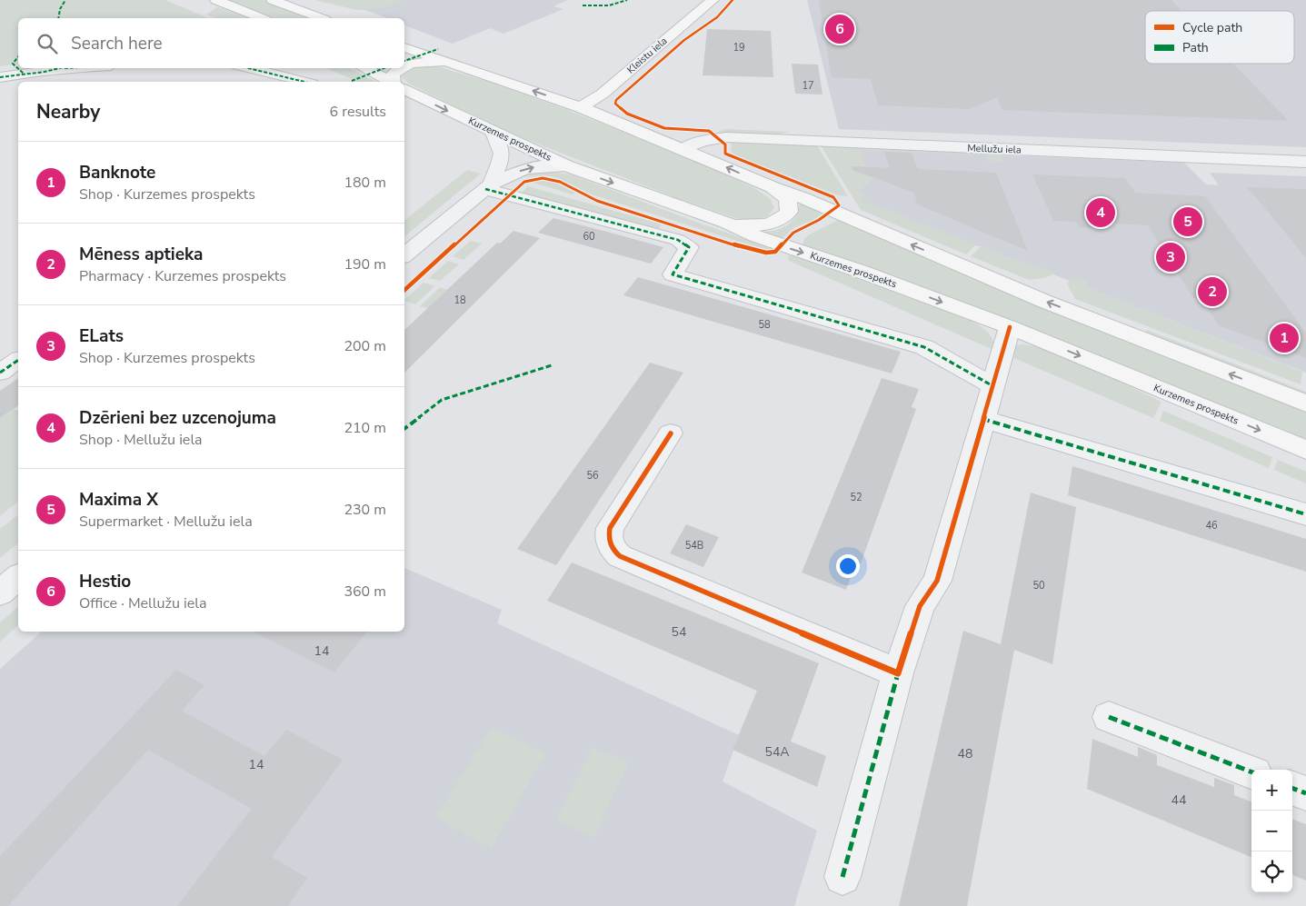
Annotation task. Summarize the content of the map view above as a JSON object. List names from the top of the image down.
{
  "streets": {
    "main road": ["Kleistu iela", "Kurzemes prospekts"],
    "street": ["Mellužu iela"]
  },
  "house_numbers": [
    "19",
    "17",
    "60",
    "18",
    "58",
    "56",
    "52",
    "46",
    "54B",
    "50",
    "54",
    "14",
    "54A",
    "48",
    "14",
    "44"
  ],
  "legend": ["Cycle path", "Path"],
  "page": {
    "pins": [
      "6",
      "4",
      "5",
      "3",
      "2",
      "1"
    ],
    "search": "Search here",
    "heading": ["Nearby", "6 results"],
    "list": [
      {
        "mark": "1",
        "name": "Banknote",
        "note": "Shop · Kurzemes prospekts",
        "value": "180 m"
      },
      {
        "mark": "2",
        "name": "Mēness aptieka",
        "note": "Pharmacy · Kurzemes prospekts",
        "value": "190 m"
      },
      {
        "mark": "3",
        "name": "ELats",
        "note": "Shop · Kurzemes prospekts",
        "value": "200 m"
      },
      {
        "mark": "4",
        "name": "Dzērieni bez uzcenojuma",
        "note": "Shop · Mellužu iela",
        "value": "210 m"
      },
      {
        "mark": "5",
        "name": "Maxima X",
        "note": "Supermarket · Mellužu iela",
        "value": "230 m"
      },
      {
        "mark": "6",
        "name": "Hestio",
        "note": "Office · Mellužu iela",
        "value": "360 m"
      }
    ],
    "map_buttons": ["+", "−"]
  }
}
